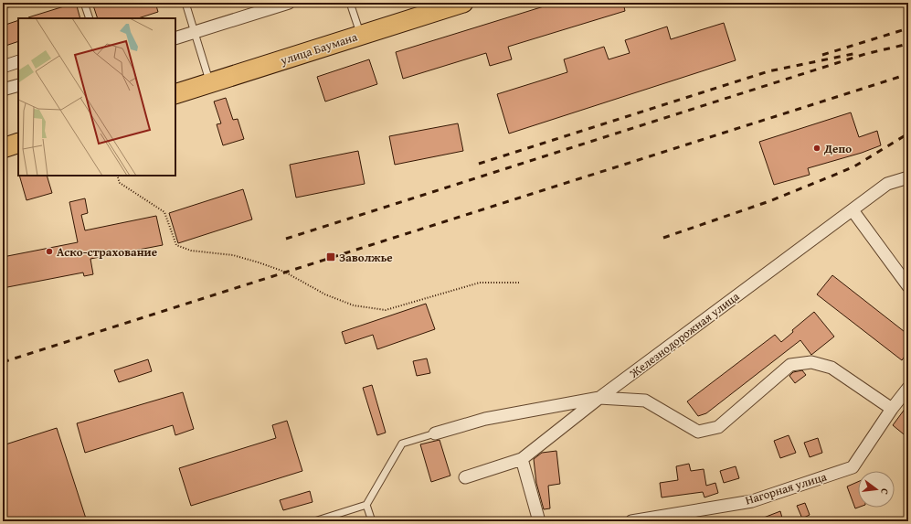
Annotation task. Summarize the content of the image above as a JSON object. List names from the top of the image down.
{
  "streets": {
    "main road": ["улица Баумана"],
    "street": ["Железнодорожная улица", "Нагорная улица"]
  },
  "places": {
    "other": ["Депо", "Аско-страхование"],
    "transit": ["Заволжье"]
  },
  "north": "right"
}
